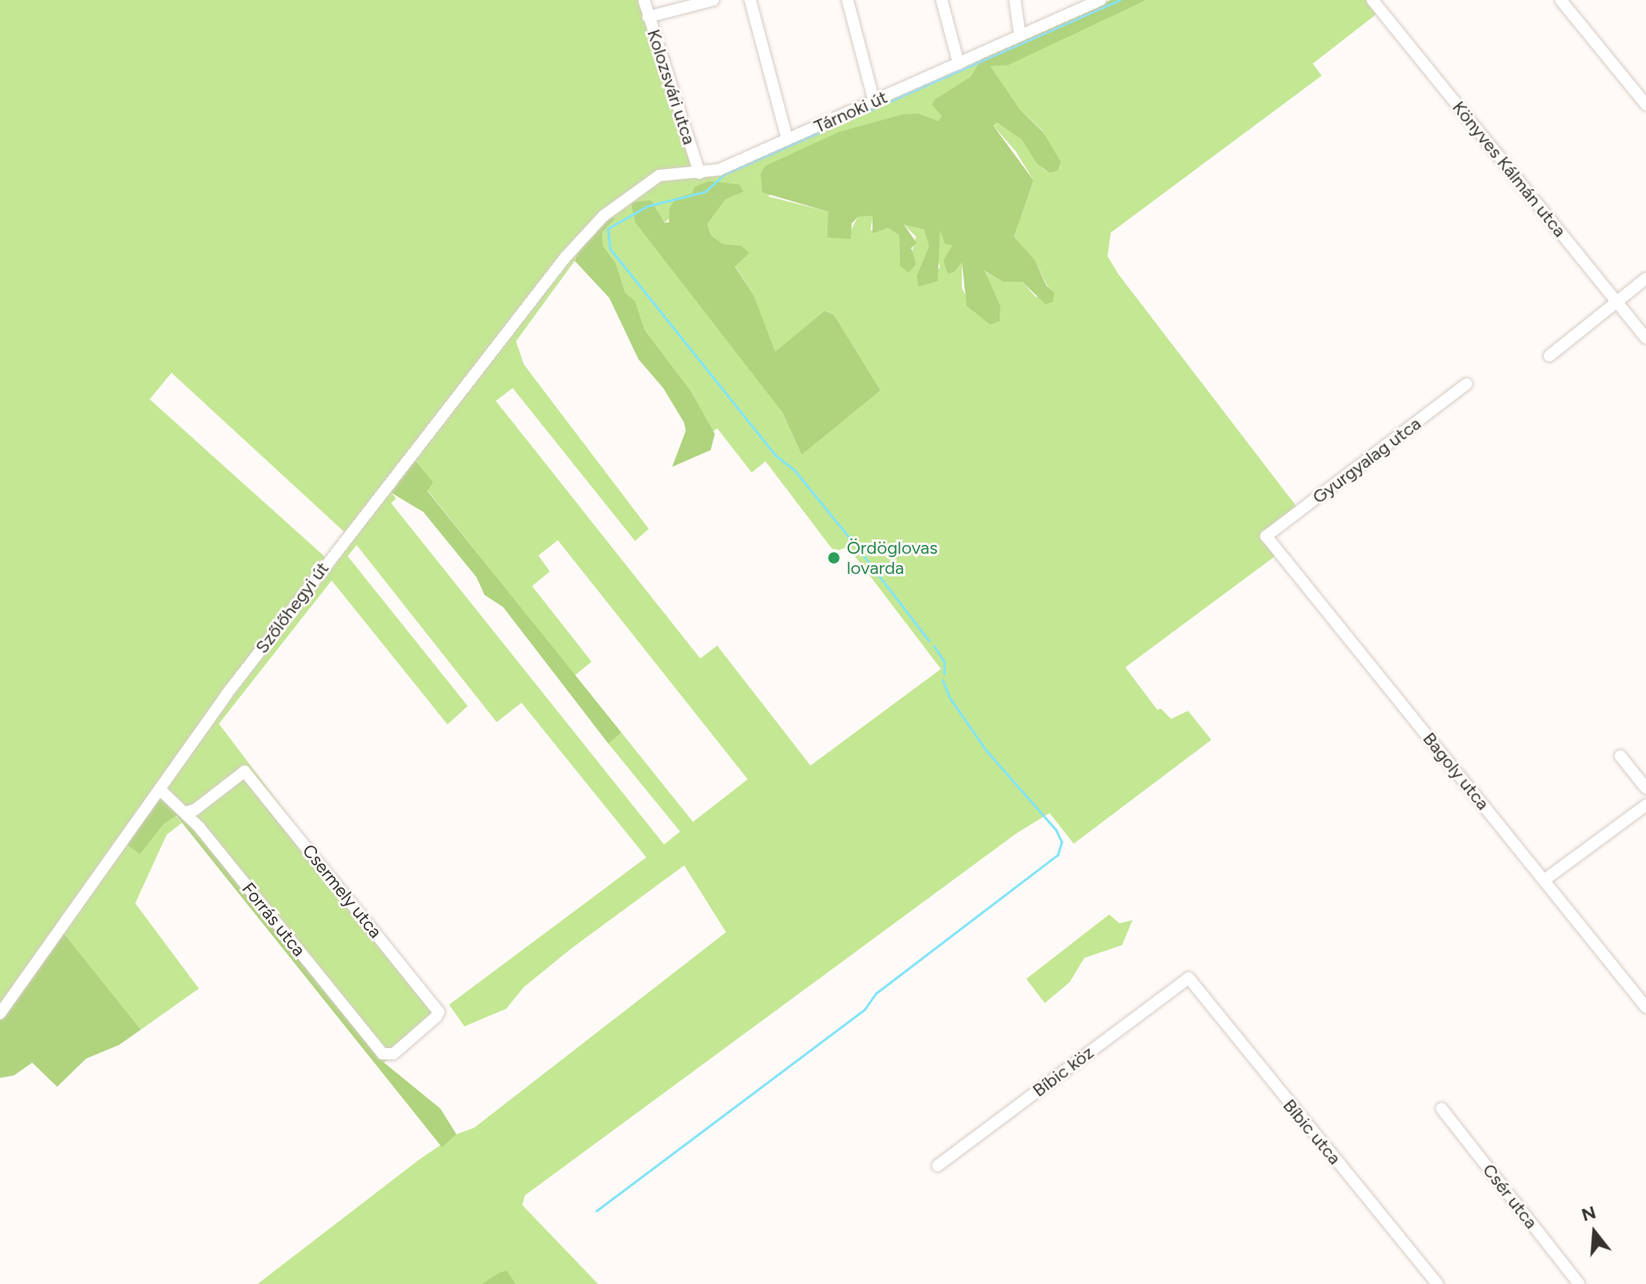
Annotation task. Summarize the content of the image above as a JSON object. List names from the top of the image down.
{
  "streets": {
    "street": [
      "Kolozsvári utca",
      "Tárnoki út",
      "Könyves Kálmán utca",
      "Gyurgyalag utca",
      "Szőlőhegyi út",
      "Bagoly utca",
      "Csermely utca",
      "Forrás utca",
      "Bíbic köz",
      "Bíbic utca",
      "Csér utca"
    ]
  },
  "crossings": [
    ["Kolozsvári utca", "Tárnoki út"],
    ["Tárnoki út", "Szőlőhegyi út"],
    ["Gyurgyalag utca", "Bagoly utca"],
    ["Szőlőhegyi út", "Forrás utca"],
    ["Csermely utca", "Forrás utca"],
    ["Bíbic köz", "Bíbic utca"]
  ],
  "places": ["Ördöglovas lovarda"],
  "north": "top"
}
